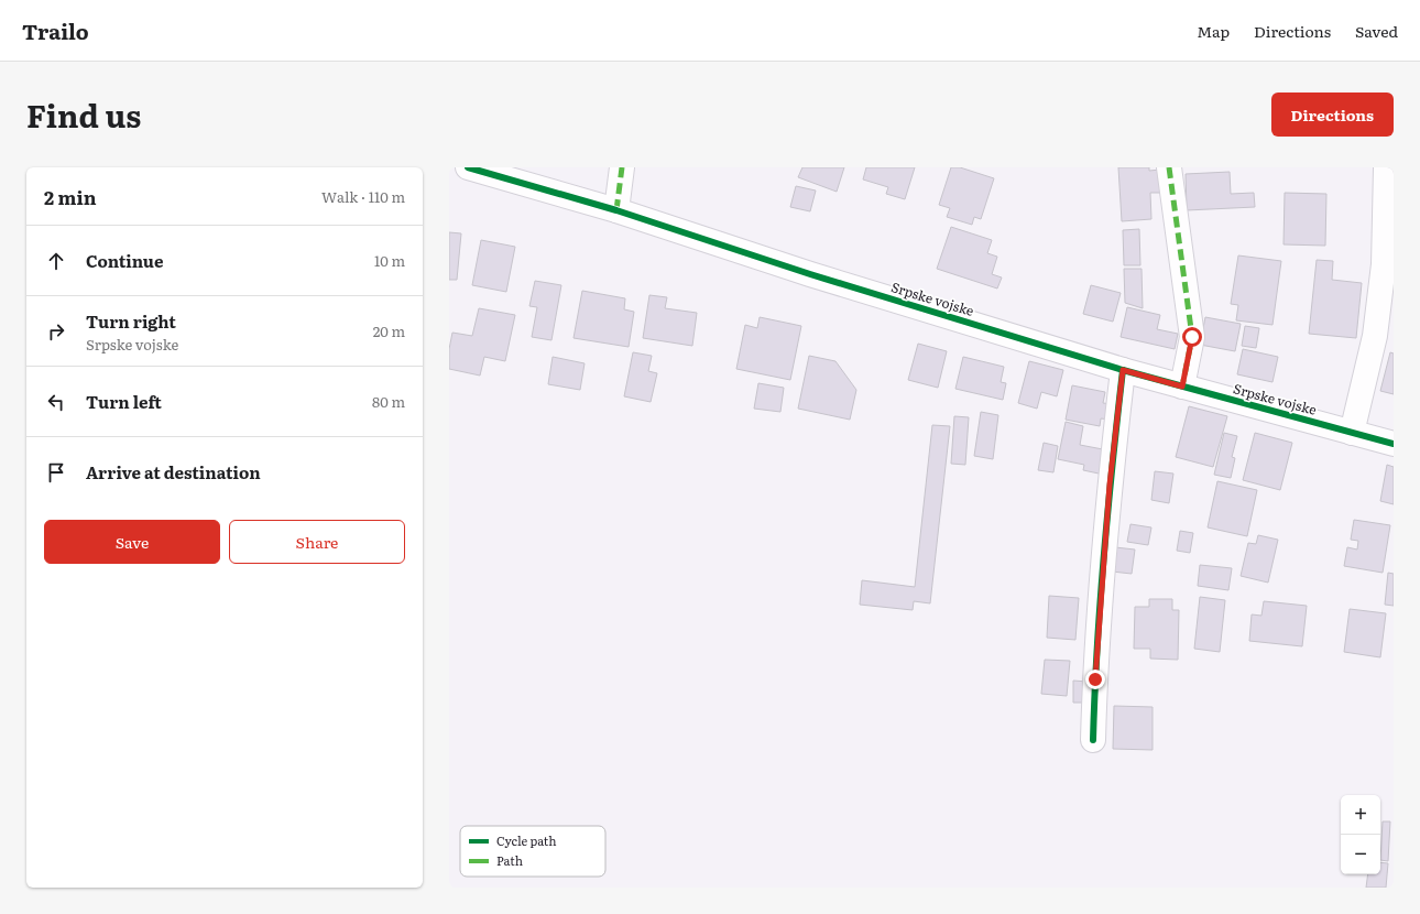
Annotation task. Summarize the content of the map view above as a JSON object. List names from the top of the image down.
{
  "streets": {
    "main road": ["Srpske vojske"]
  },
  "legend": ["Cycle path", "Path"],
  "page": {
    "header": "Trailo",
    "nav": ["Map", "Directions", "Saved"],
    "title": "Find us",
    "buttons": [
      "Directions",
      ["Save", "Share"]
    ],
    "heading": ["2 min", "Walk · 110 m"],
    "list": [
      ["Continue", "10 m"],
      ["Turn right", "Srpske vojske", "20 m"],
      ["Turn left", "80 m"],
      "Arrive at destination"
    ],
    "map_buttons": ["+", "−"]
  }
}
